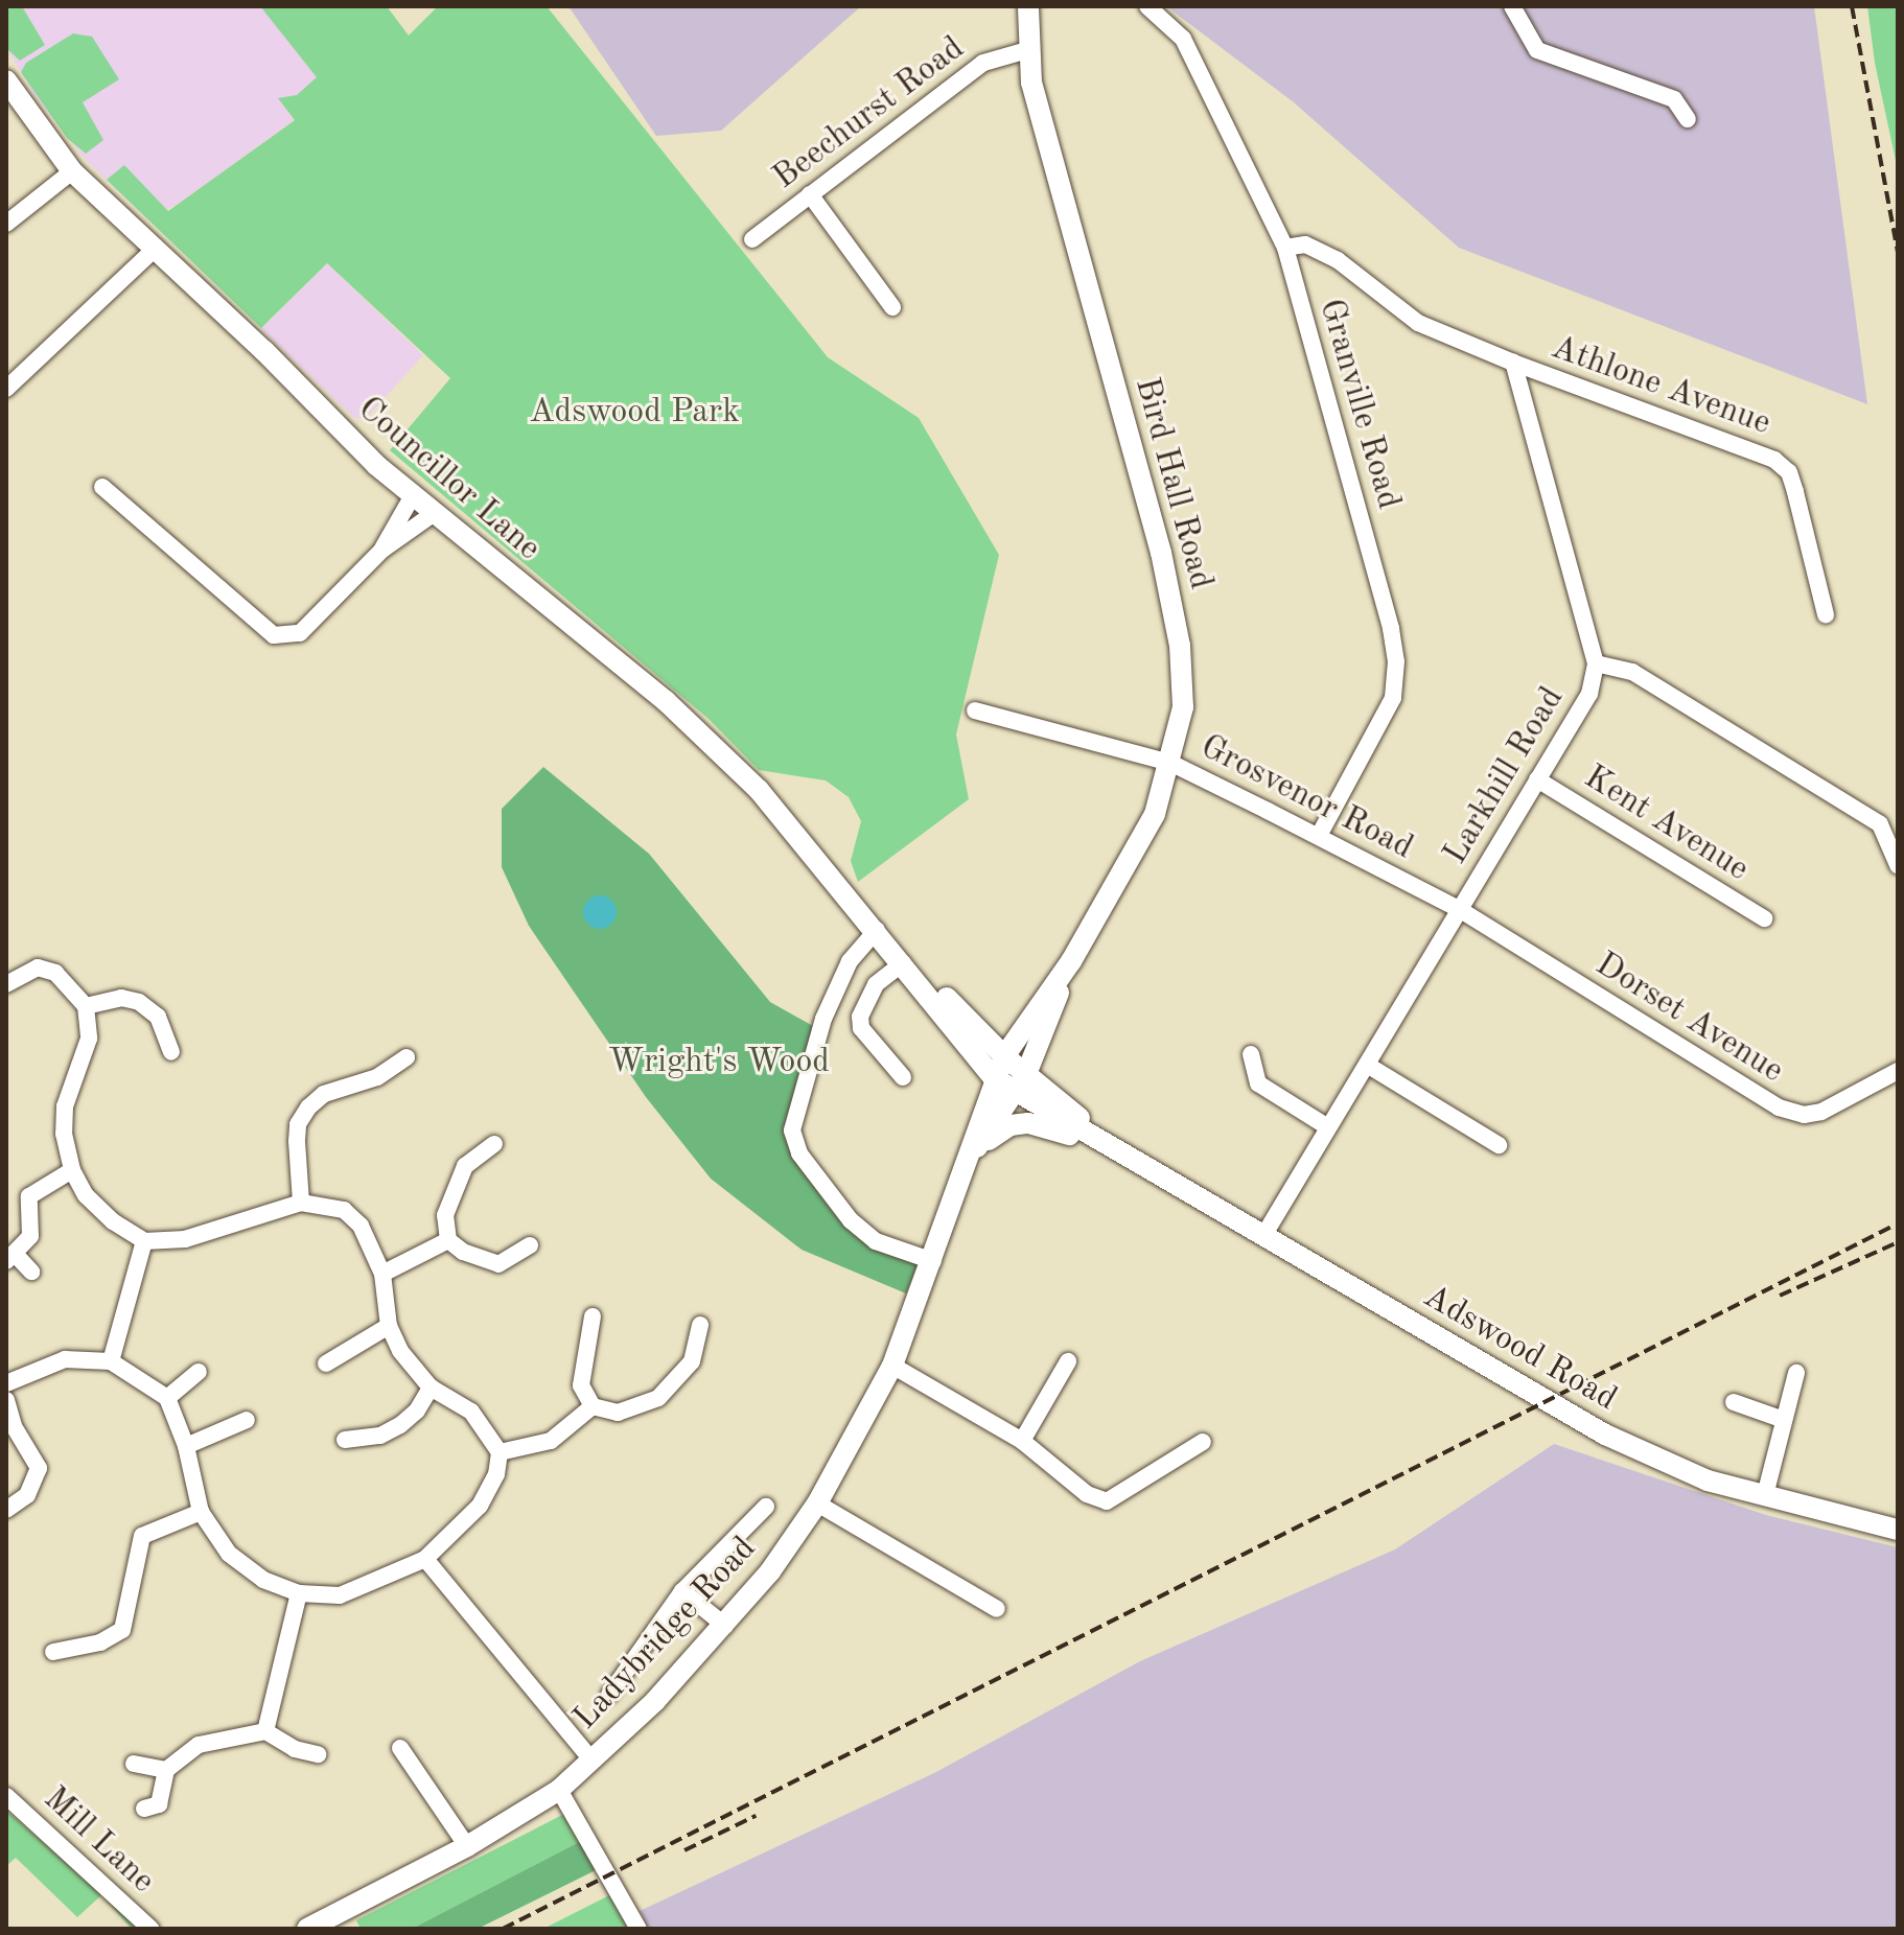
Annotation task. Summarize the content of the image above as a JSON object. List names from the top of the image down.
{
  "streets": {
    "street": [
      "Beechurst Road",
      "Athlone Avenue",
      "Granville Road",
      "Councillor Lane",
      "Bird Hall Road",
      "Larkhill Road",
      "Grosvenor Road",
      "Kent Avenue",
      "Dorset Avenue",
      "Adswood Road",
      "Ladybridge Road",
      "Mill Lane"
    ]
  },
  "crossings": [
    ["Beechurst Road", "Bird Hall Road"],
    ["Athlone Avenue", "Larkhill Road"],
    ["Granville Road", "Grosvenor Road"],
    ["Councillor Lane", "Bird Hall Road"],
    ["Councillor Lane", "Adswood Road"],
    ["Councillor Lane", "Ladybridge Road"],
    ["Bird Hall Road", "Grosvenor Road"],
    ["Bird Hall Road", "Adswood Road"],
    ["Bird Hall Road", "Ladybridge Road"],
    ["Larkhill Road", "Grosvenor Road"],
    ["Larkhill Road", "Kent Avenue"],
    ["Larkhill Road", "Dorset Avenue"],
    ["Larkhill Road", "Adswood Road"],
    ["Grosvenor Road", "Dorset Avenue"],
    ["Adswood Road", "Ladybridge Road"]
  ],
  "parks": ["Adswood Park", "Wright's Wood"]
}
